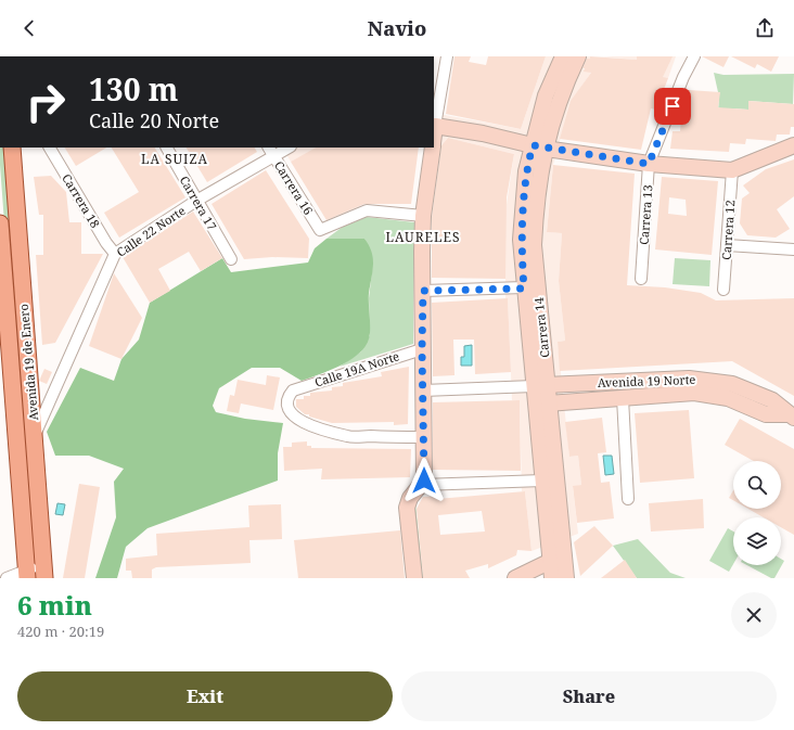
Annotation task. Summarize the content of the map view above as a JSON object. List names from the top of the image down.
{
  "streets": {
    "main road": ["Avenida 19 de Enero"],
    "street": [
      "Carrera 16",
      "Carrera 18",
      "Carrera 17",
      "Carrera 13",
      "Carrera 12",
      "Calle 22 Norte",
      "Carrera 14",
      "Calle 19A Norte",
      "Avenida 19 Norte"
    ]
  },
  "crossings": [
    ["Carrera 16", "Calle 22 Norte"],
    ["Carrera 18", "Calle 22 Norte"],
    ["Carrera 17", "Calle 22 Norte"],
    ["Calle 22 Norte", "Avenida 19 de Enero"],
    ["Carrera 14", "Avenida 19 Norte"]
  ],
  "districts": ["LA SUIZA", "LAURELES"],
  "page": {
    "header": "Navio",
    "turn": ["130 m", "Calle 20 Norte"],
    "heading": ["6 min", "420 m · 20:19"],
    "buttons": ["Exit", "Share"]
  }
}
